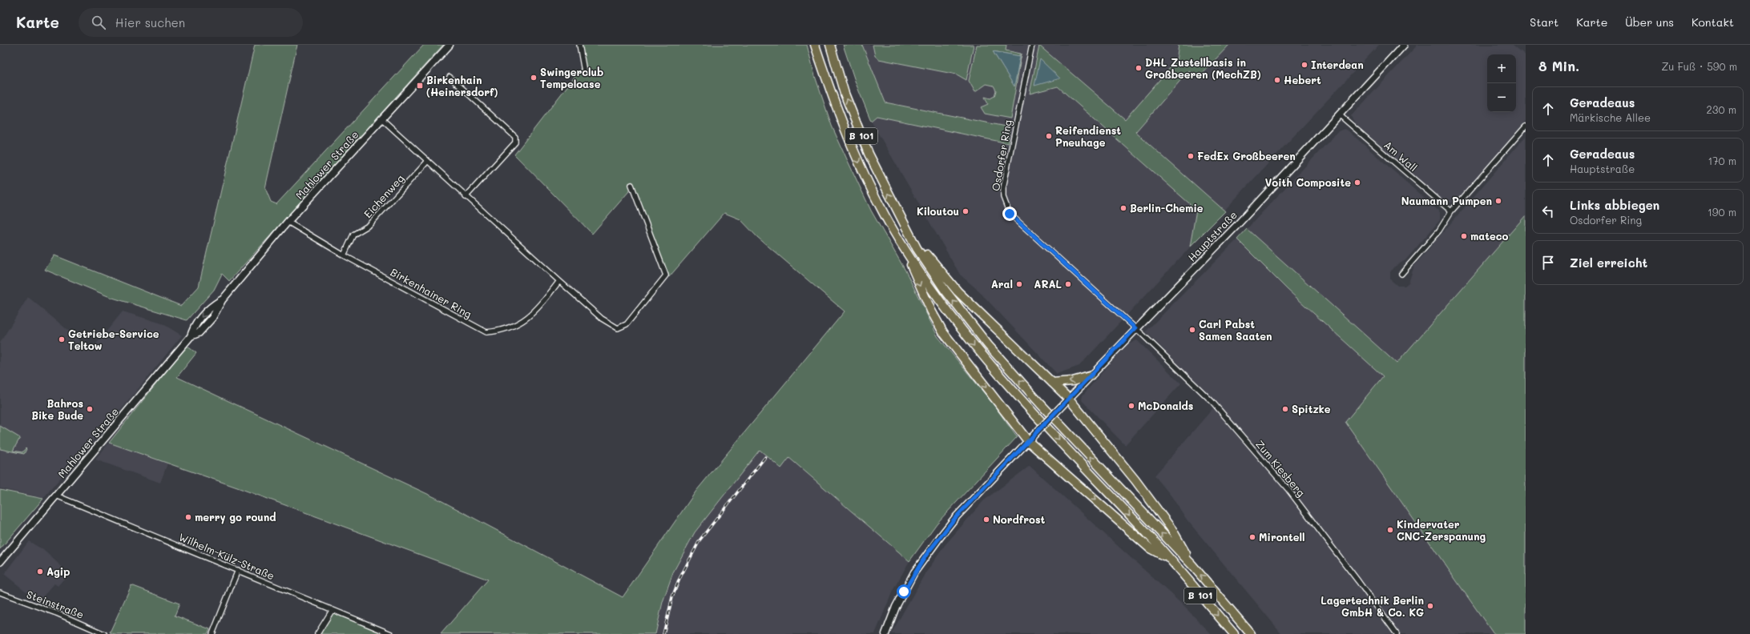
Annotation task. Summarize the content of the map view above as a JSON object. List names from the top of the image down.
{
  "streets": {
    "highway": ["B 101"],
    "street": [
      "Osdorfer Ring",
      "Am Wall",
      "Mahlower Straße",
      "Eichenweg",
      "Hauptstraße",
      "Birkenhainer Ring",
      "Zum Kiesberg",
      "Wilhelm-Külz-Straße",
      "Steinstraße"
    ]
  },
  "crossings": [
    ["Osdorfer Ring", "Hauptstraße"],
    ["Osdorfer Ring", "Zum Kiesberg"],
    ["Am Wall", "Hauptstraße"],
    ["Mahlower Straße", "Birkenhainer Ring"],
    ["Mahlower Straße", "Wilhelm-Külz-Straße"],
    ["Eichenweg", "Birkenhainer Ring"],
    ["Hauptstraße", "Zum Kiesberg"]
  ],
  "places": {
    "other": [
      "Interdean",
      "DHL Zustellbasis in Großbeeren (MechZB)",
      "Swingerclub Tempeloase",
      "Hebert",
      "Reifendienst Pneuhage",
      "FedEx Großbeeren",
      "Voith Composite",
      "Naumann Pumpen",
      "Berlin-Chemie",
      "Kiloutou",
      "mateco",
      "Aral",
      "ARAL",
      "Carl Pabst Samen Saaten",
      "Getriebe-Service Teltow",
      "McDonalds",
      "Bahros Bike Bude",
      "Spitzke",
      "merry go round",
      "Nordfrost",
      "Kindervater CNC-Zerspanung",
      "Mirontell",
      "Agip",
      "Lagertechnik Berlin GmbH & Co. KG"
    ],
    "transit": ["Birkenhain (Heinersdorf)"]
  },
  "page": {
    "header": "Karte",
    "search": "Hier suchen",
    "nav": [
      "Start",
      "Karte",
      "Über uns",
      "Kontakt"
    ],
    "heading": ["8 Min.", "Zu Fuß · 590 m"],
    "map_buttons": ["+", "−"],
    "list": [
      ["Geradeaus", "Märkische Allee", "230 m"],
      ["Geradeaus", "Hauptstraße", "170 m"],
      ["Links abbiegen", "Osdorfer Ring", "190 m"],
      "Ziel erreicht"
    ]
  }
}
